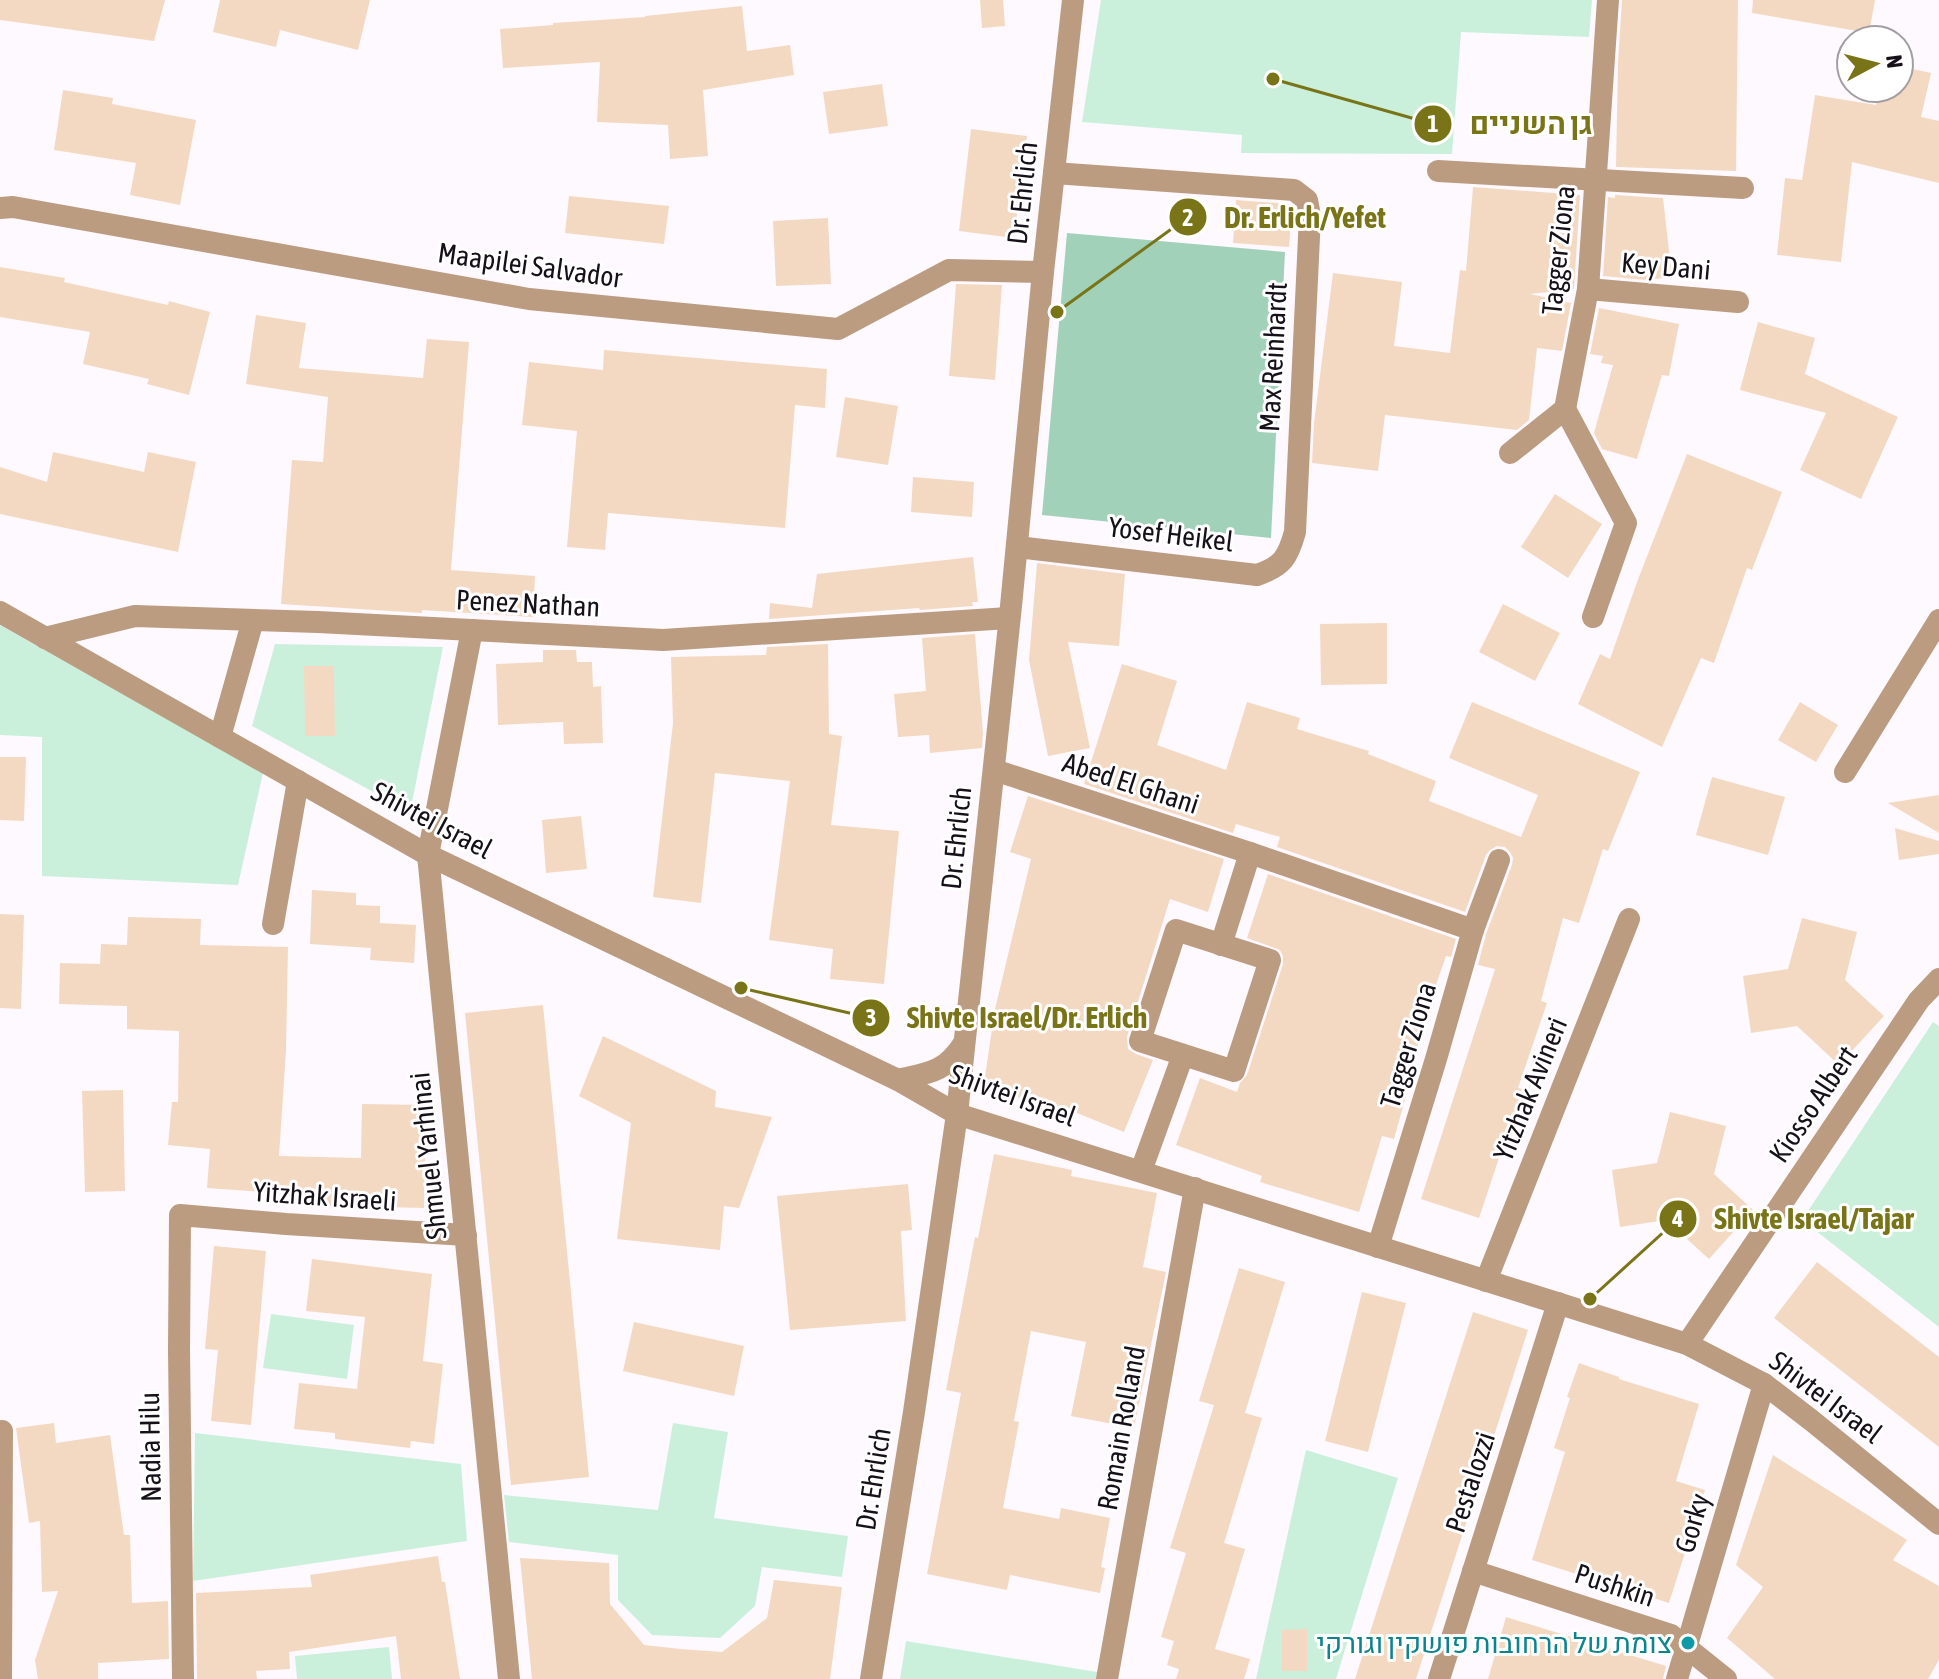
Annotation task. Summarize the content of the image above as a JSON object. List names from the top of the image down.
{
  "streets": {
    "street": [
      "Dr. Ehrlich",
      "Tagger Ziona",
      "Maapilei Salvador",
      "Key Dani",
      "Max Reinhardt",
      "Yosef Heikel",
      "Penez Nathan",
      "Abed El Ghani",
      "Shivtei Israel",
      "Yitzhak Avineri",
      "Kiosso Albert",
      "Shmuel Yarhinai",
      "Yitzhak Israeli",
      "Romain Rolland",
      "Nadia Hilu",
      "Pestalozzi",
      "Gorky",
      "Pushkin"
    ]
  },
  "crossings": [
    ["Dr. Ehrlich", "Maapilei Salvador"],
    ["Dr. Ehrlich", "Max Reinhardt"],
    ["Dr. Ehrlich", "Yosef Heikel"],
    ["Dr. Ehrlich", "Penez Nathan"],
    ["Dr. Ehrlich", "Abed El Ghani"],
    ["Dr. Ehrlich", "Shivtei Israel"],
    ["Tagger Ziona", "Key Dani"],
    ["Tagger Ziona", "Abed El Ghani"],
    ["Tagger Ziona", "Shivtei Israel"],
    ["Max Reinhardt", "Yosef Heikel"],
    ["Penez Nathan", "Shivtei Israel"],
    ["Penez Nathan", "Shmuel Yarhinai"],
    ["Shivtei Israel", "Yitzhak Avineri"],
    ["Shivtei Israel", "Kiosso Albert"],
    ["Shivtei Israel", "Shmuel Yarhinai"],
    ["Shivtei Israel", "Romain Rolland"],
    ["Shivtei Israel", "Pestalozzi"],
    ["Shivtei Israel", "Gorky"],
    ["Shmuel Yarhinai", "Yitzhak Israeli"],
    ["Yitzhak Israeli", "Nadia Hilu"],
    ["Pestalozzi", "Pushkin"],
    ["Gorky", "Pushkin"]
  ],
  "places": [
    "גן השניים",
    "Dr. Erlich/Yefet",
    "Shivte Israel/Dr. Erlich",
    "Shivte Israel/Tajar",
    "צומת של הרחובות פושקין וגורקי"
  ],
  "north": "right"
}
